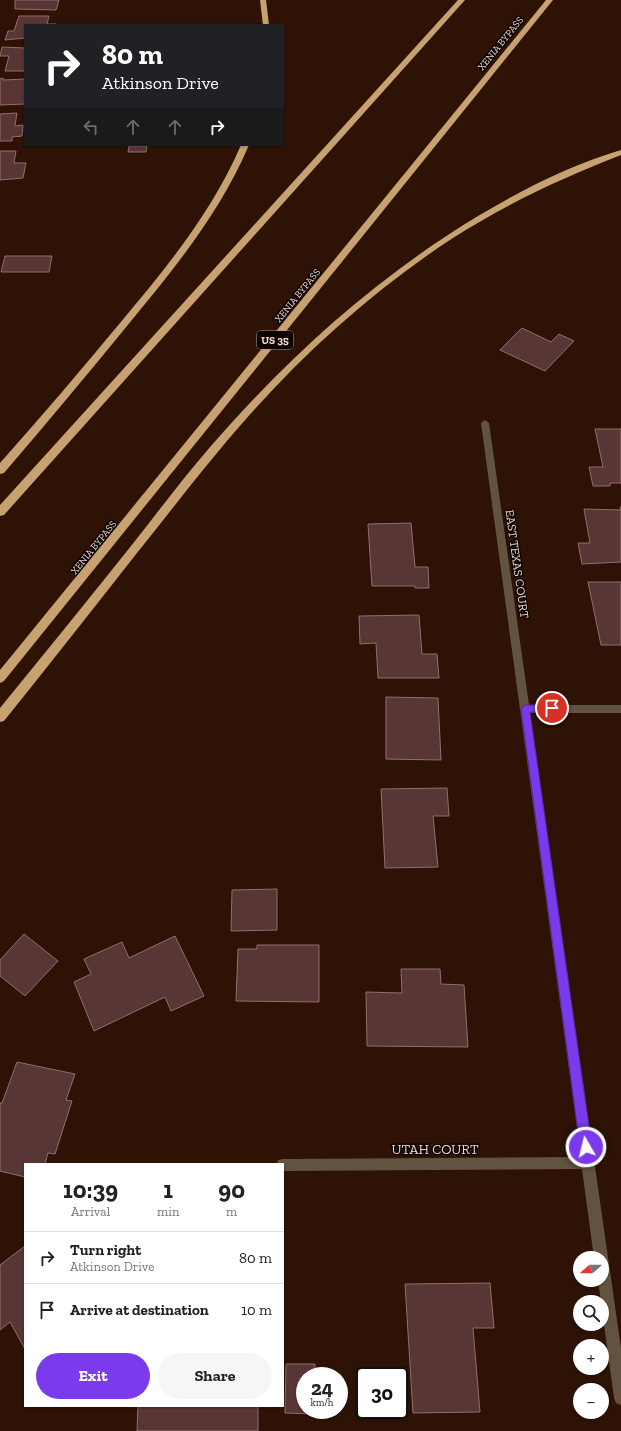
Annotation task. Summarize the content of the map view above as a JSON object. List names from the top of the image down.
{
  "streets": {
    "highway": ["XENIA BYPASS", "US 35"],
    "street": ["EAST TEXAS COURT", "UTAH COURT"]
  },
  "crossings": [
    ["EAST TEXAS COURT", "UTAH COURT"]
  ],
  "north": "left",
  "page": {
    "turn": ["80 m", "Atkinson Drive"],
    "eta": [
      "10:39",
      "Arrival",
      "1",
      "min",
      "90",
      "m"
    ],
    "list": [
      {
        "name": "Turn right",
        "note": "Atkinson Drive",
        "value": "80 m"
      },
      {
        "name": "Arrive at destination",
        "value": "10 m"
      }
    ],
    "map_buttons": ["+", "−"],
    "buttons": ["Exit", "Share"],
    "speed": "24 km/h",
    "limit": "30"
  }
}
